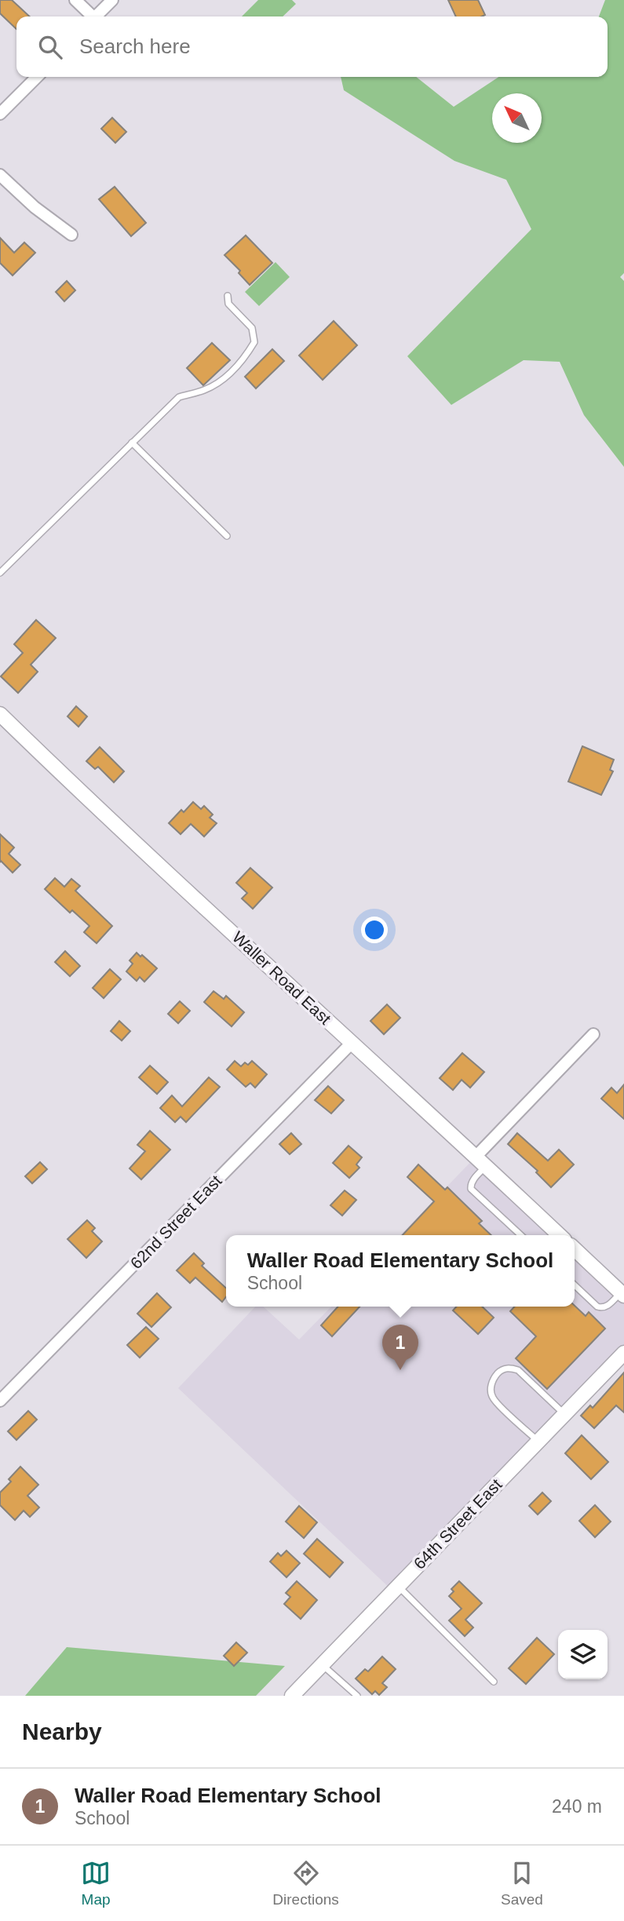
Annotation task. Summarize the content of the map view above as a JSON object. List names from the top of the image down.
{
  "streets": {
    "street": ["Waller Road East", "62nd Street East", "64th Street East"]
  },
  "crossings": [
    ["Waller Road East", "62nd Street East"]
  ],
  "north": "top left",
  "page": {
    "search": "Search here",
    "popup": ["Waller Road Elementary School", "School"],
    "pins": "1",
    "heading": "Nearby",
    "list": [
      {
        "mark": "1",
        "name": "Waller Road Elementary School",
        "note": "School",
        "value": "240 m"
      }
    ],
    "nav": ["Map", "Directions", "Saved"]
  }
}
